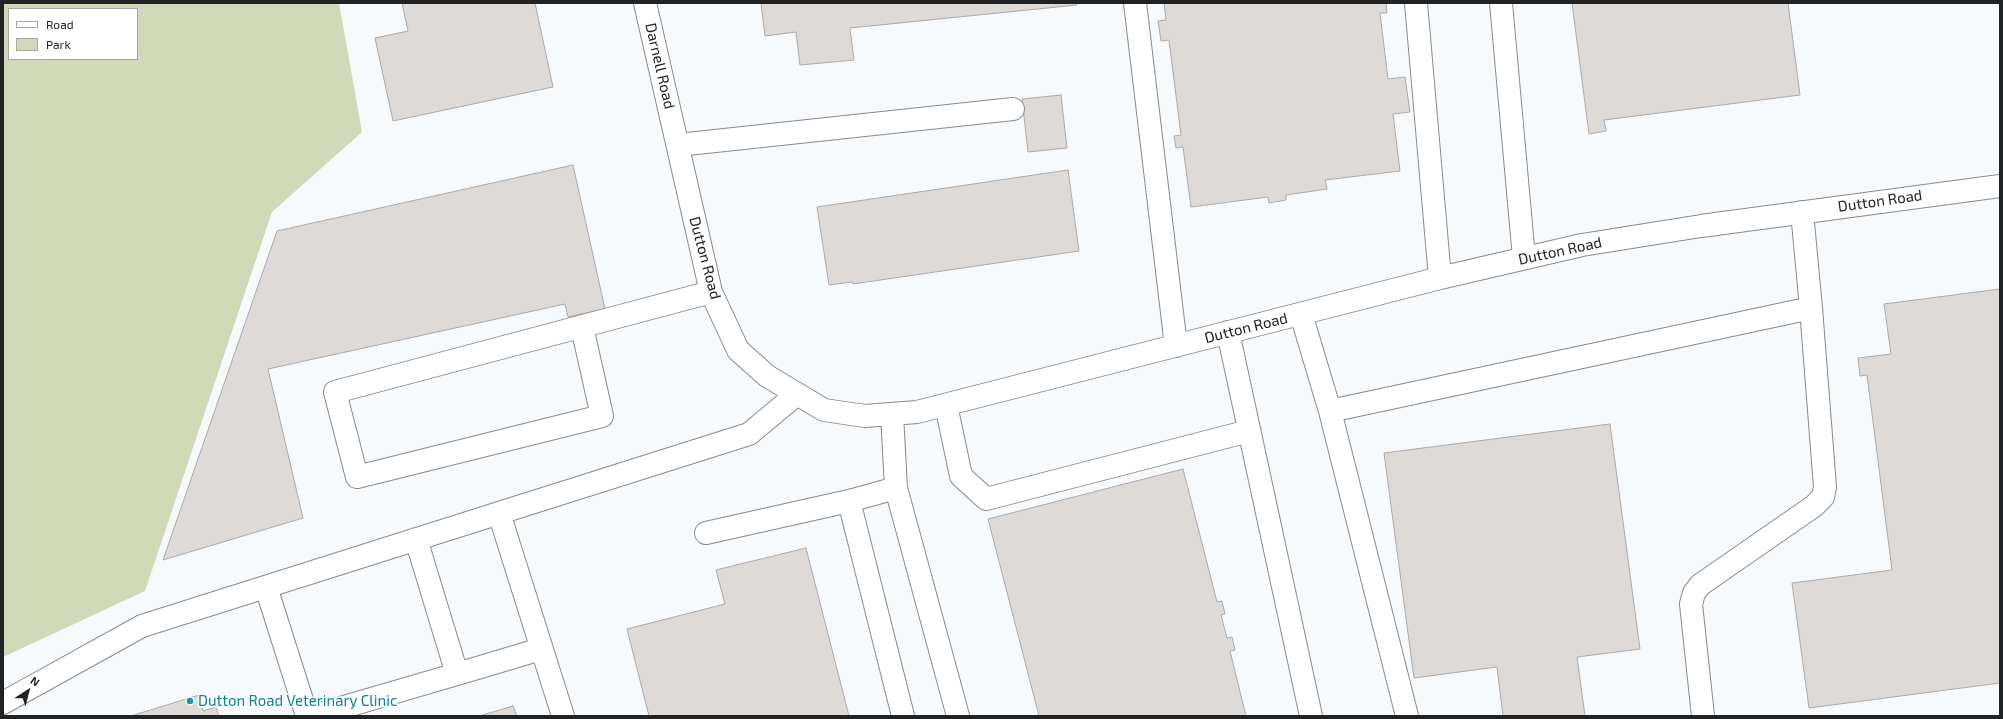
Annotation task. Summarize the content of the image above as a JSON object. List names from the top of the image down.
{
  "streets": {
    "street": ["Darnell Road", "Dutton Road"]
  },
  "crossings": [
    ["Darnell Road", "Dutton Road"]
  ],
  "places": ["Dutton Road Veterinary Clinic"],
  "legend": ["Road", "Park"],
  "north": "top right"
}
